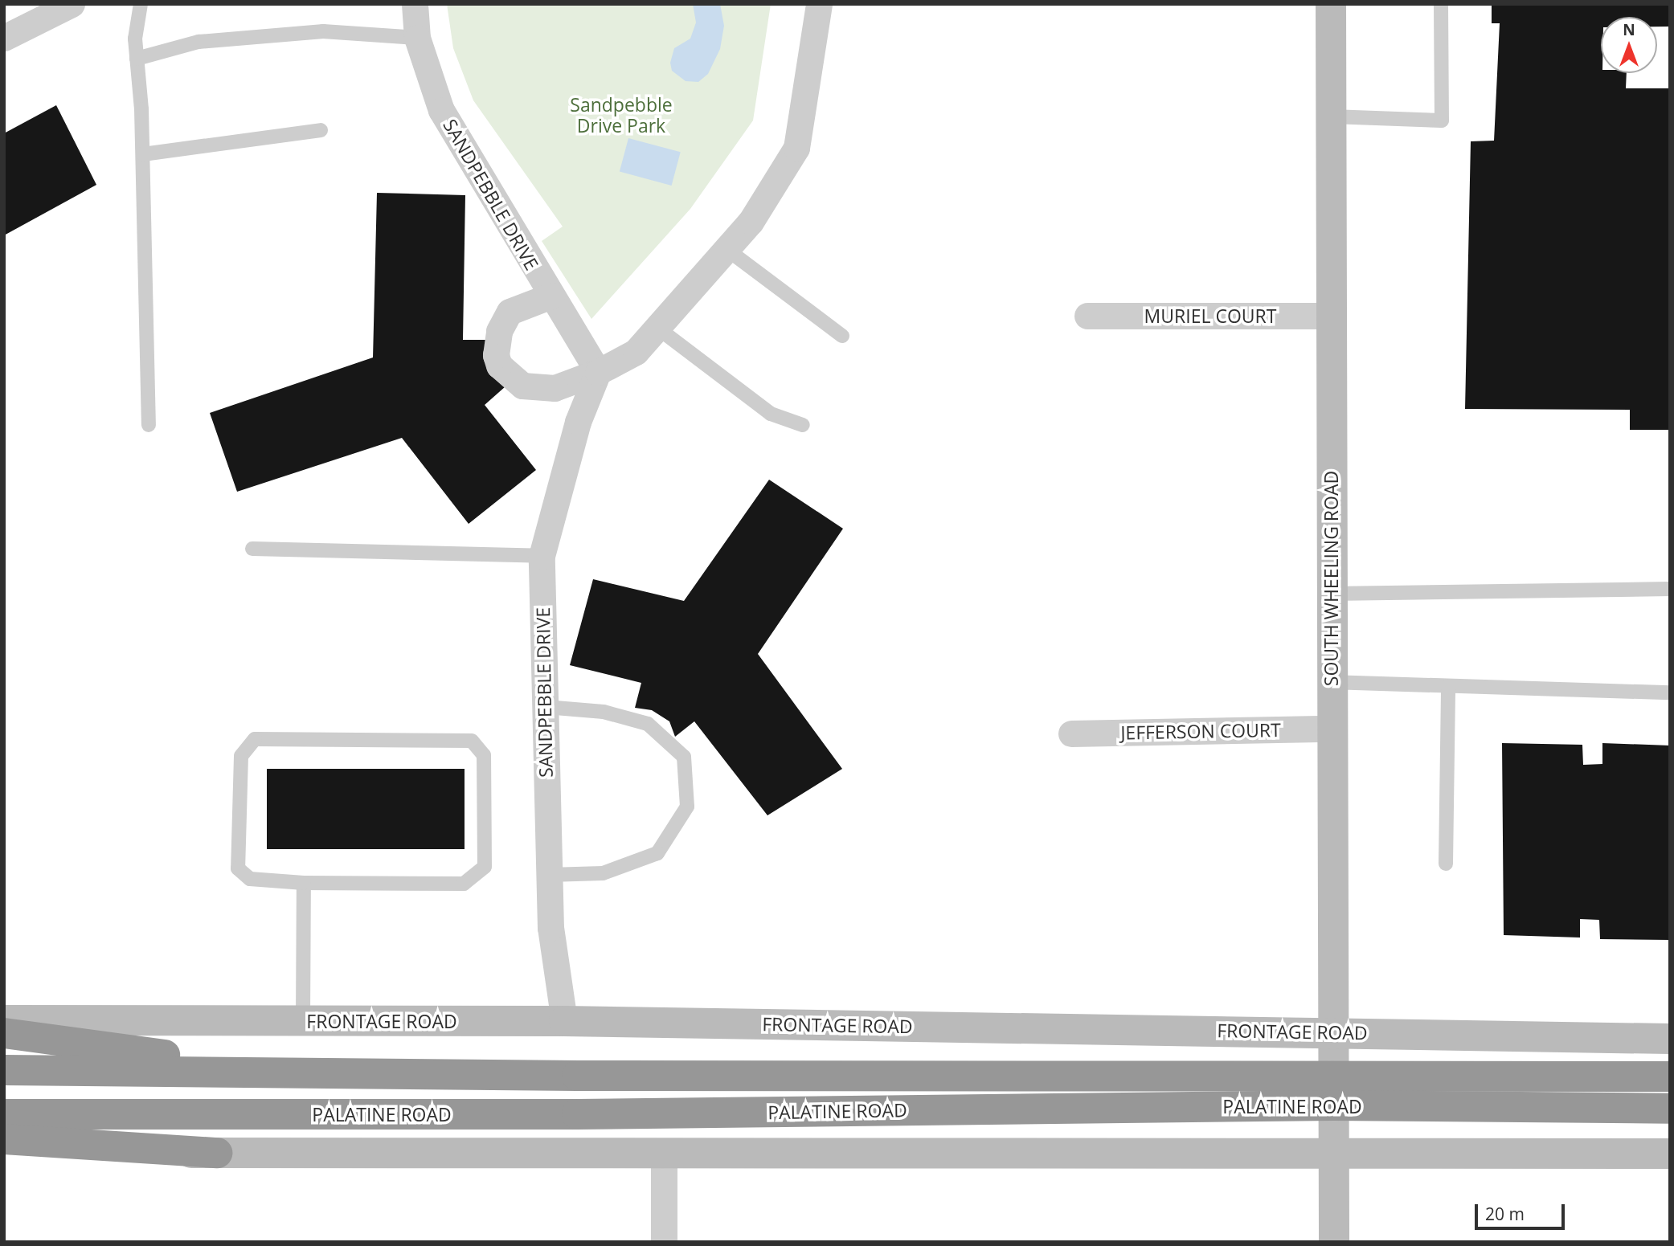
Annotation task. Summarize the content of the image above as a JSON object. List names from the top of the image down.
{
  "streets": {
    "highway": ["PALATINE ROAD"],
    "street": [
      "SANDPEBBLE DRIVE",
      "MURIEL COURT",
      "SOUTH WHEELING ROAD",
      "JEFFERSON COURT",
      "FRONTAGE ROAD"
    ]
  },
  "crossings": [
    ["SANDPEBBLE DRIVE", "FRONTAGE ROAD"],
    ["MURIEL COURT", "SOUTH WHEELING ROAD"],
    ["SOUTH WHEELING ROAD", "JEFFERSON COURT"],
    ["SOUTH WHEELING ROAD", "FRONTAGE ROAD"],
    ["SOUTH WHEELING ROAD", "PALATINE ROAD"]
  ],
  "parks": ["Sandpebble Drive Park"],
  "scale_bar": "20 m",
  "north": "top"
}
